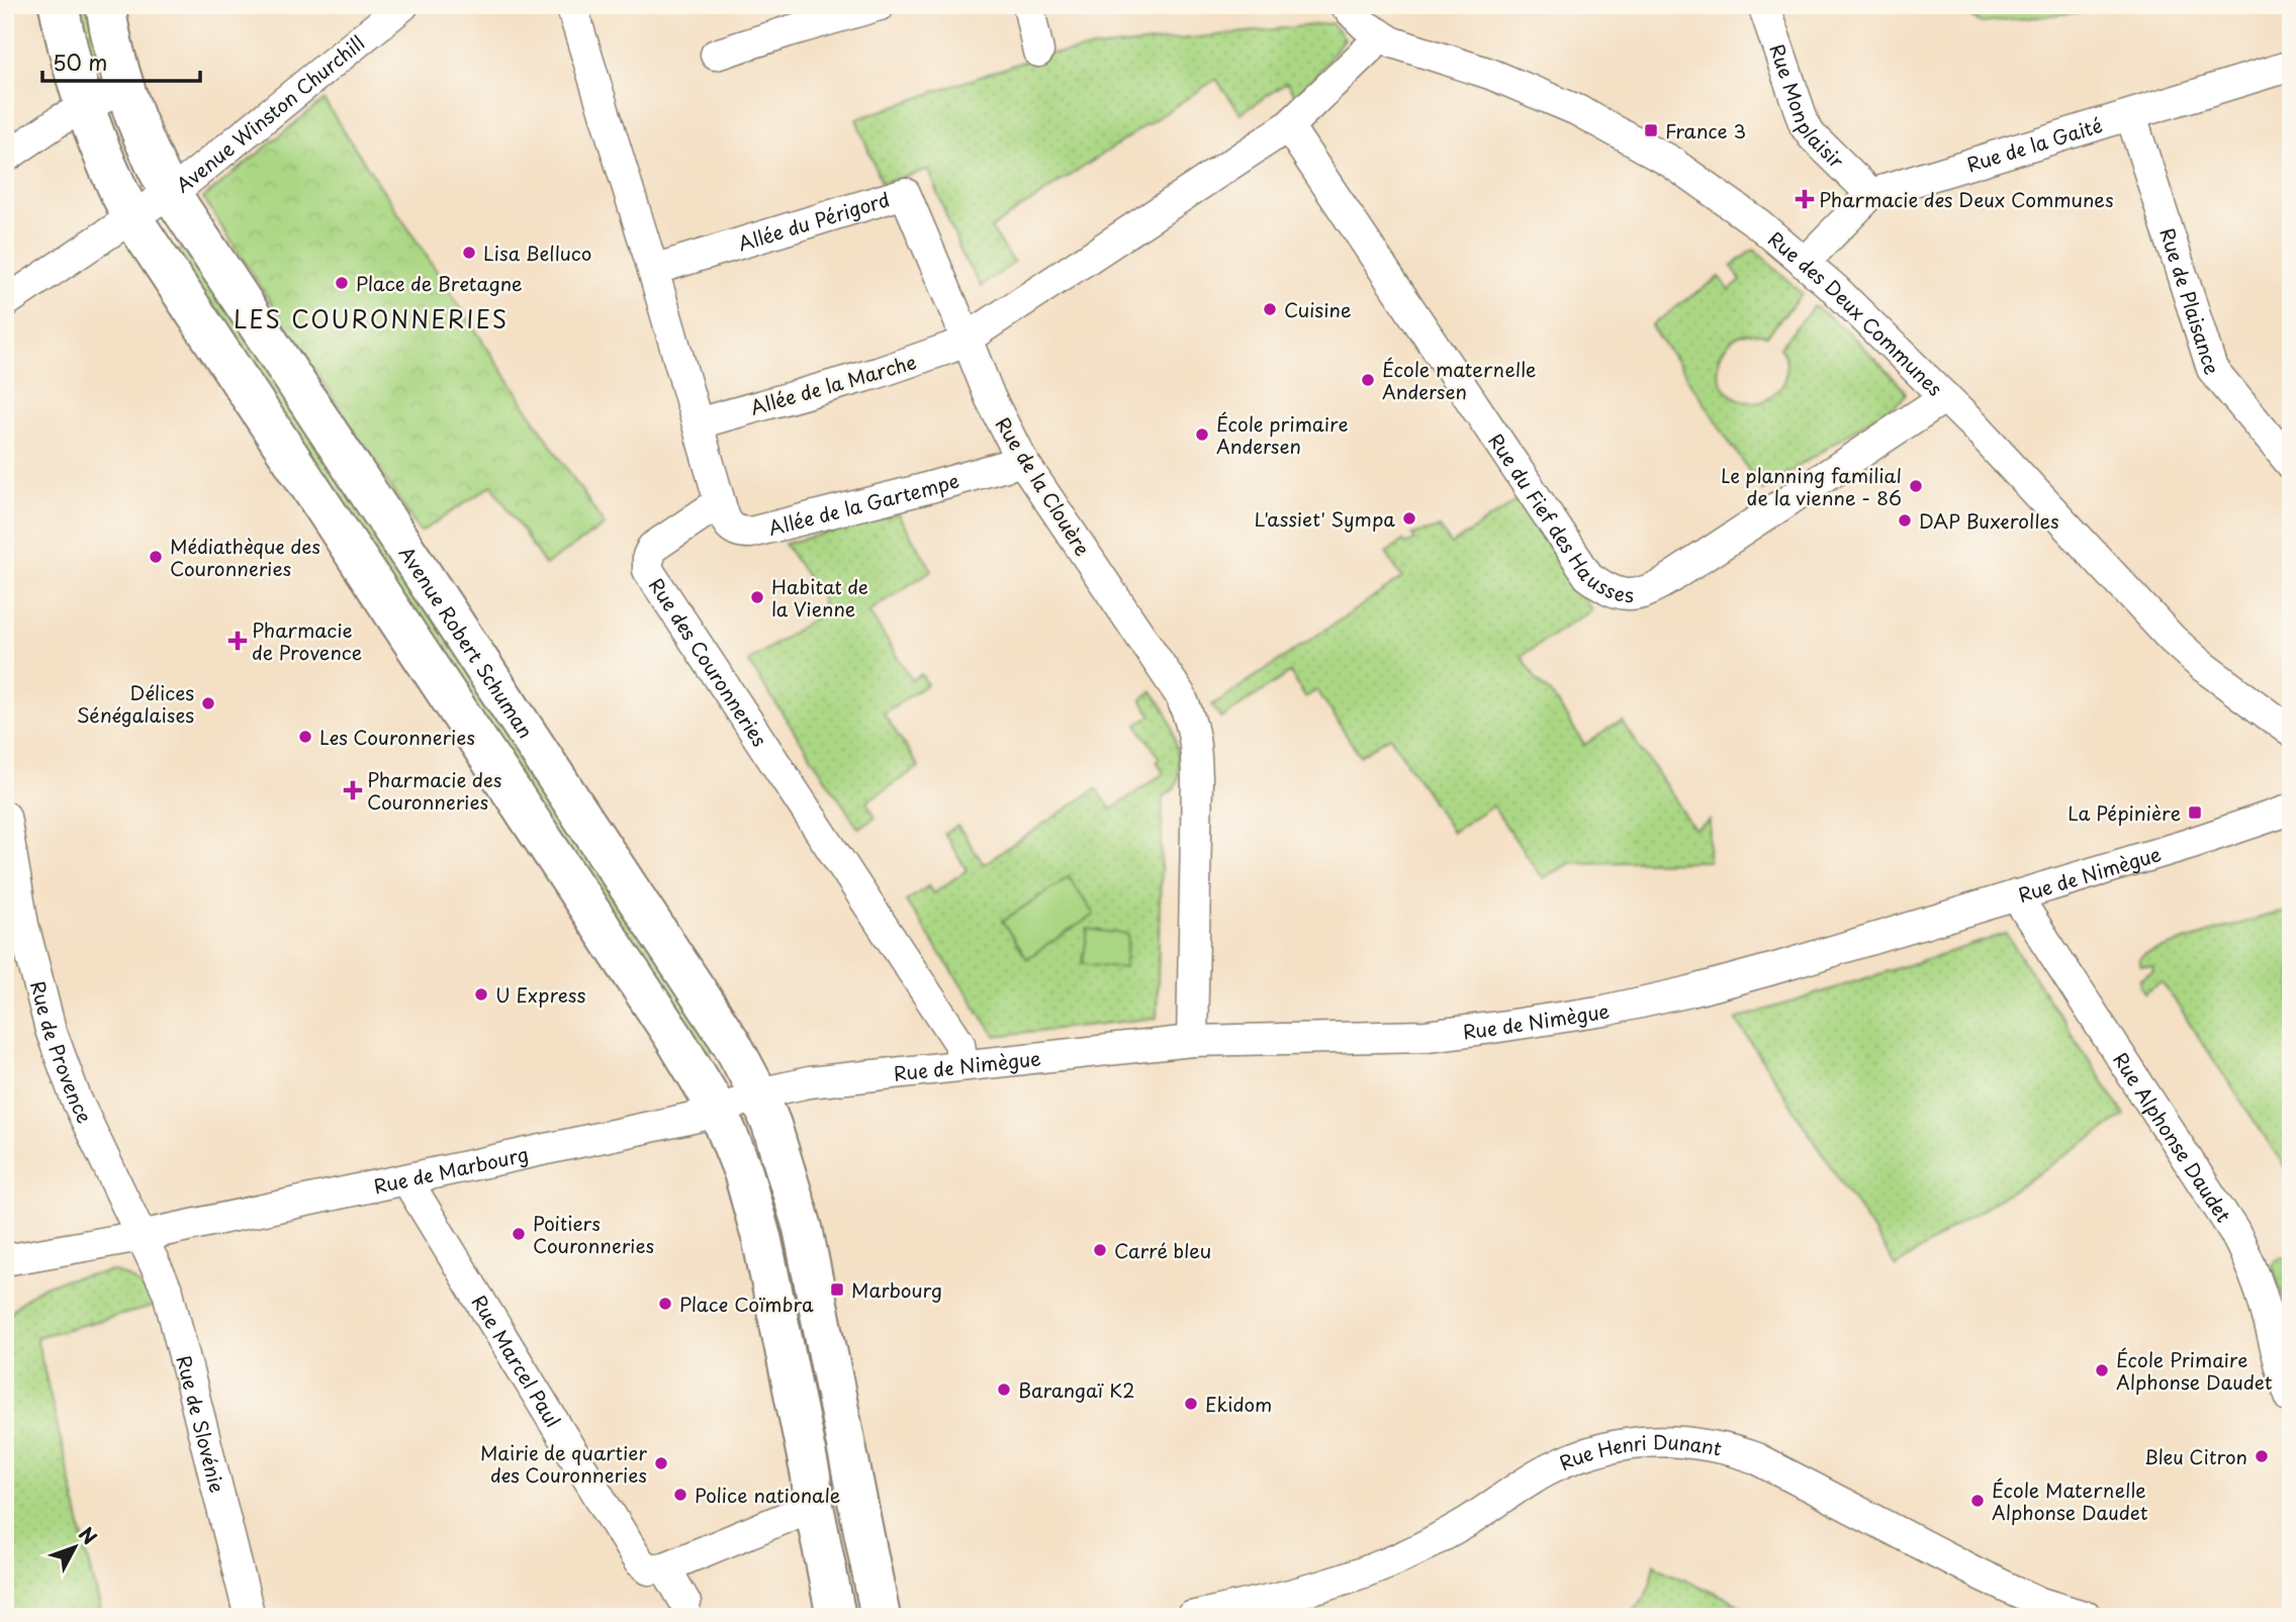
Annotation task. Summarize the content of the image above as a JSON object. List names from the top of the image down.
{
  "streets": {
    "main road": ["Avenue Robert Schuman"],
    "street": [
      "Rue Monplaisir",
      "Avenue Winston Churchill",
      "Rue de la Gaité",
      "Allée du Périgord",
      "Rue de Plaisance",
      "Rue des Deux Communes",
      "Allée de la Marche",
      "Rue de la Clouère",
      "Allée de la Gartempe",
      "Rue du Fief des Hausses",
      "Rue des Couronneries",
      "Rue de Nimègue",
      "Rue de Provence",
      "Rue Alphonse Daudet",
      "Rue de Marbourg",
      "Rue Marcel Paul",
      "Rue de Slovénie",
      "Rue Henri Dunant"
    ]
  },
  "crossings": [
    ["Rue Monplaisir", "Rue de la Gaité"],
    ["Avenue Winston Churchill", "Avenue Robert Schuman"],
    ["Rue de la Gaité", "Rue de Plaisance"],
    ["Rue de la Gaité", "Rue des Deux Communes"],
    ["Allée du Périgord", "Allée de la Marche"],
    ["Allée du Périgord", "Rue de la Clouère"],
    ["Rue des Deux Communes", "Rue du Fief des Hausses"],
    ["Allée de la Marche", "Rue de la Clouère"],
    ["Rue de la Clouère", "Allée de la Gartempe"],
    ["Rue de la Clouère", "Rue de Nimègue"],
    ["Allée de la Gartempe", "Rue des Couronneries"],
    ["Avenue Robert Schuman", "Rue de Nimègue"],
    ["Avenue Robert Schuman", "Rue de Marbourg"],
    ["Rue des Couronneries", "Rue de Nimègue"],
    ["Rue de Nimègue", "Rue Alphonse Daudet"],
    ["Rue de Nimègue", "Rue de Marbourg"],
    ["Rue de Provence", "Rue de Marbourg"],
    ["Rue de Provence", "Rue de Slovénie"],
    ["Rue de Marbourg", "Rue Marcel Paul"],
    ["Rue de Marbourg", "Rue de Slovénie"]
  ],
  "districts": ["LES COURONNERIES"],
  "places": {
    "transit": ["France 3", "La Pépinière", "Marbourg"],
    "health": ["Pharmacie des Deux Communes", "Pharmacie de Provence", "Pharmacie des Couronneries"],
    "other": [
      "Lisa Belluco",
      "Place de Bretagne",
      "Cuisine",
      "École maternelle Andersen",
      "École primaire Andersen",
      "Le planning familial de la vienne - 86",
      "L'assiet' Sympa",
      "DAP Buxerolles",
      "Médiathèque des Couronneries",
      "Habitat de la Vienne",
      "Délices Sénégalaises",
      "Les Couronneries",
      "U Express",
      "Poitiers Couronneries",
      "Carré bleu",
      "Place Coïmbra",
      "École Primaire Alphonse Daudet",
      "Barangaï K2",
      "Ekidom",
      "Bleu Citron",
      "Mairie de quartier des Couronneries",
      "Police nationale",
      "École Maternelle Alphonse Daudet"
    ]
  },
  "scale_bar": "50 m",
  "north": "top right"
}
